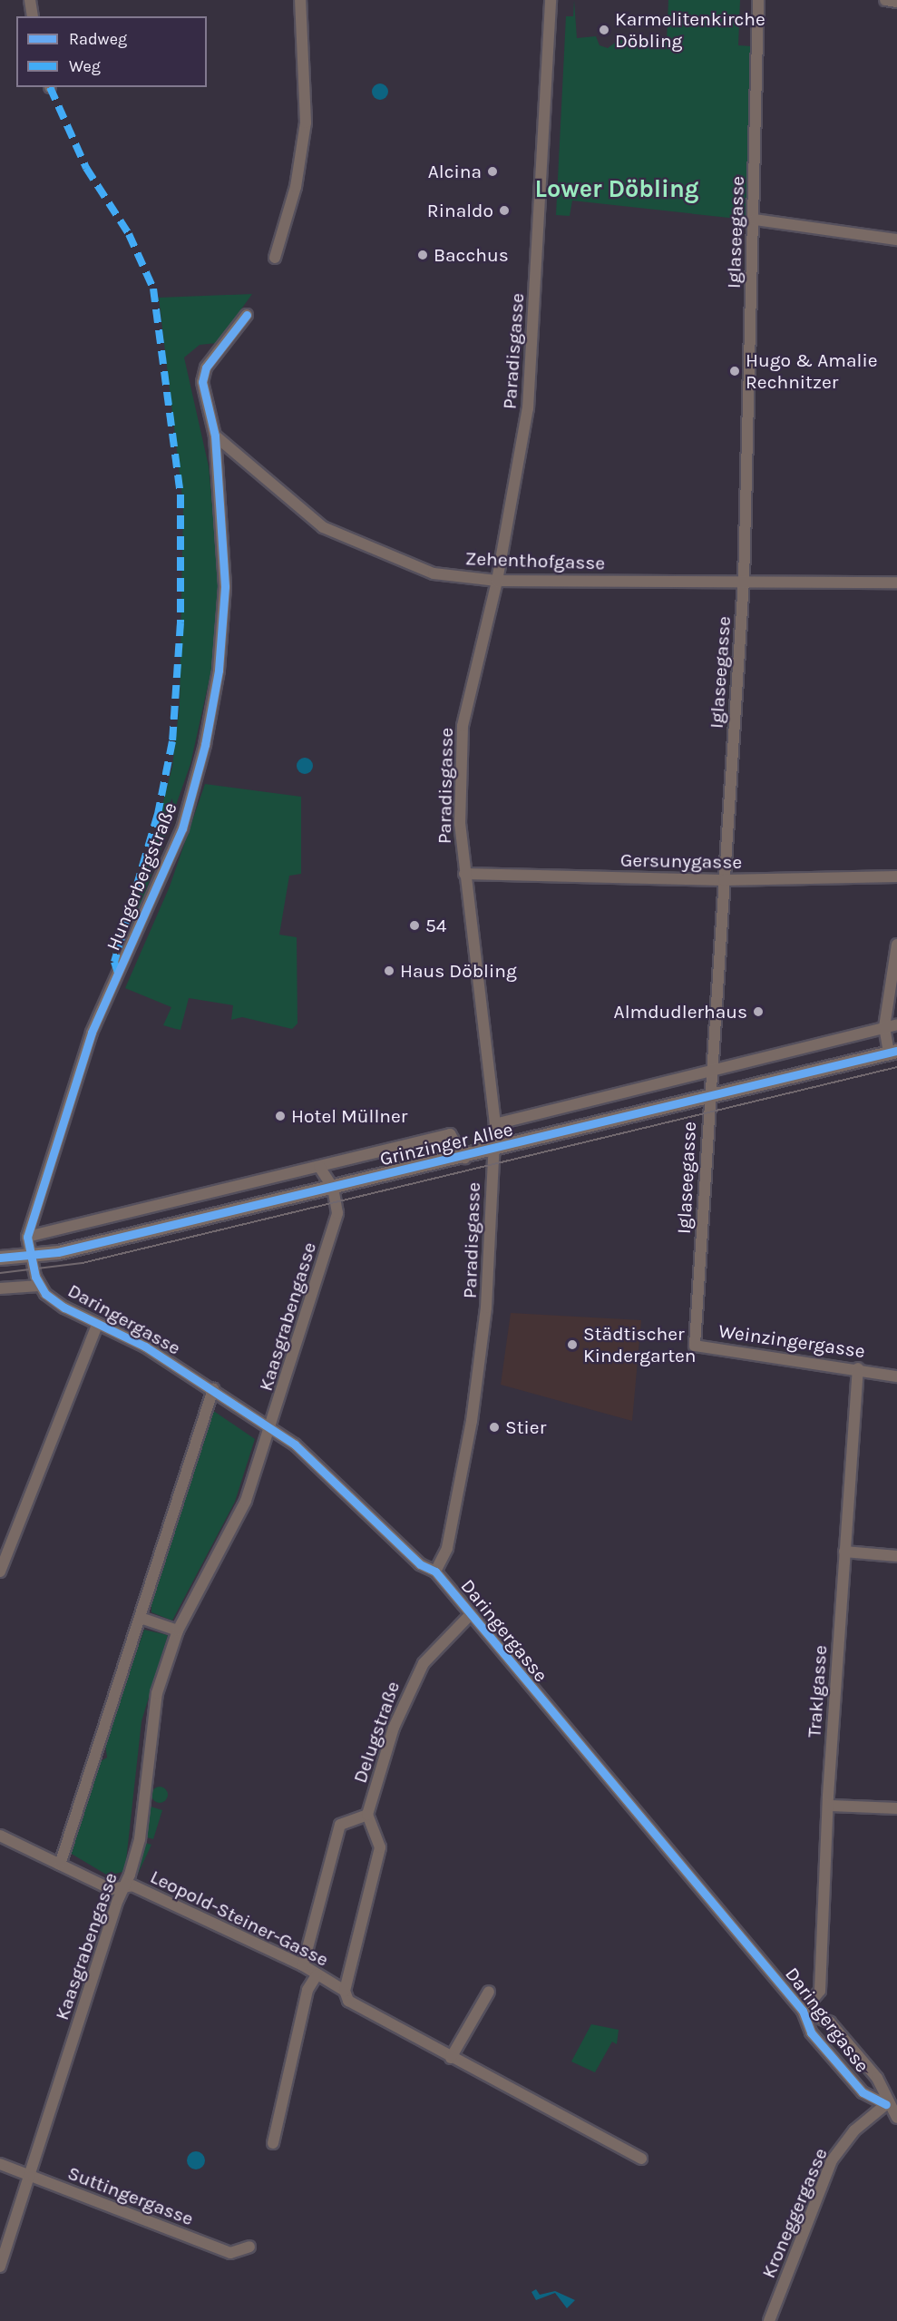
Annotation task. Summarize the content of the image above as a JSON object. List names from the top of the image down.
{
  "streets": {
    "street": [
      "Iglaseegasse",
      "Paradisgasse",
      "Zehenthofgasse",
      "Gersunygasse",
      "Hungerbergstraße",
      "Grinzinger Allee",
      "Kaasgrabengasse",
      "Daringergasse",
      "Weinzingergasse",
      "Traklgasse",
      "Delugstraße",
      "Leopold-Steiner-Gasse",
      "Suttingergasse",
      "Kroneggergasse"
    ]
  },
  "crossings": [
    ["Iglaseegasse", "Zehenthofgasse"],
    ["Iglaseegasse", "Gersunygasse"],
    ["Iglaseegasse", "Grinzinger Allee"],
    ["Iglaseegasse", "Weinzingergasse"],
    ["Paradisgasse", "Zehenthofgasse"],
    ["Paradisgasse", "Gersunygasse"],
    ["Paradisgasse", "Grinzinger Allee"],
    ["Paradisgasse", "Daringergasse"],
    ["Zehenthofgasse", "Hungerbergstraße"],
    ["Hungerbergstraße", "Grinzinger Allee"],
    ["Hungerbergstraße", "Daringergasse"],
    ["Grinzinger Allee", "Kaasgrabengasse"],
    ["Grinzinger Allee", "Daringergasse"],
    ["Kaasgrabengasse", "Daringergasse"],
    ["Kaasgrabengasse", "Leopold-Steiner-Gasse"],
    ["Kaasgrabengasse", "Suttingergasse"],
    ["Daringergasse", "Traklgasse"],
    ["Daringergasse", "Delugstraße"],
    ["Daringergasse", "Kroneggergasse"],
    ["Weinzingergasse", "Traklgasse"]
  ],
  "districts": ["Lower Döbling"],
  "places": [
    "Karmelitenkirche Döbling",
    "Alcina",
    "Rinaldo",
    "Bacchus",
    "Hugo & Amalie Rechnitzer",
    "54",
    "Haus Döbling",
    "Almdudlerhaus",
    "Hotel Müllner",
    "Städtischer Kindergarten",
    "Stier"
  ],
  "legend": ["Radweg", "Weg"]
}
